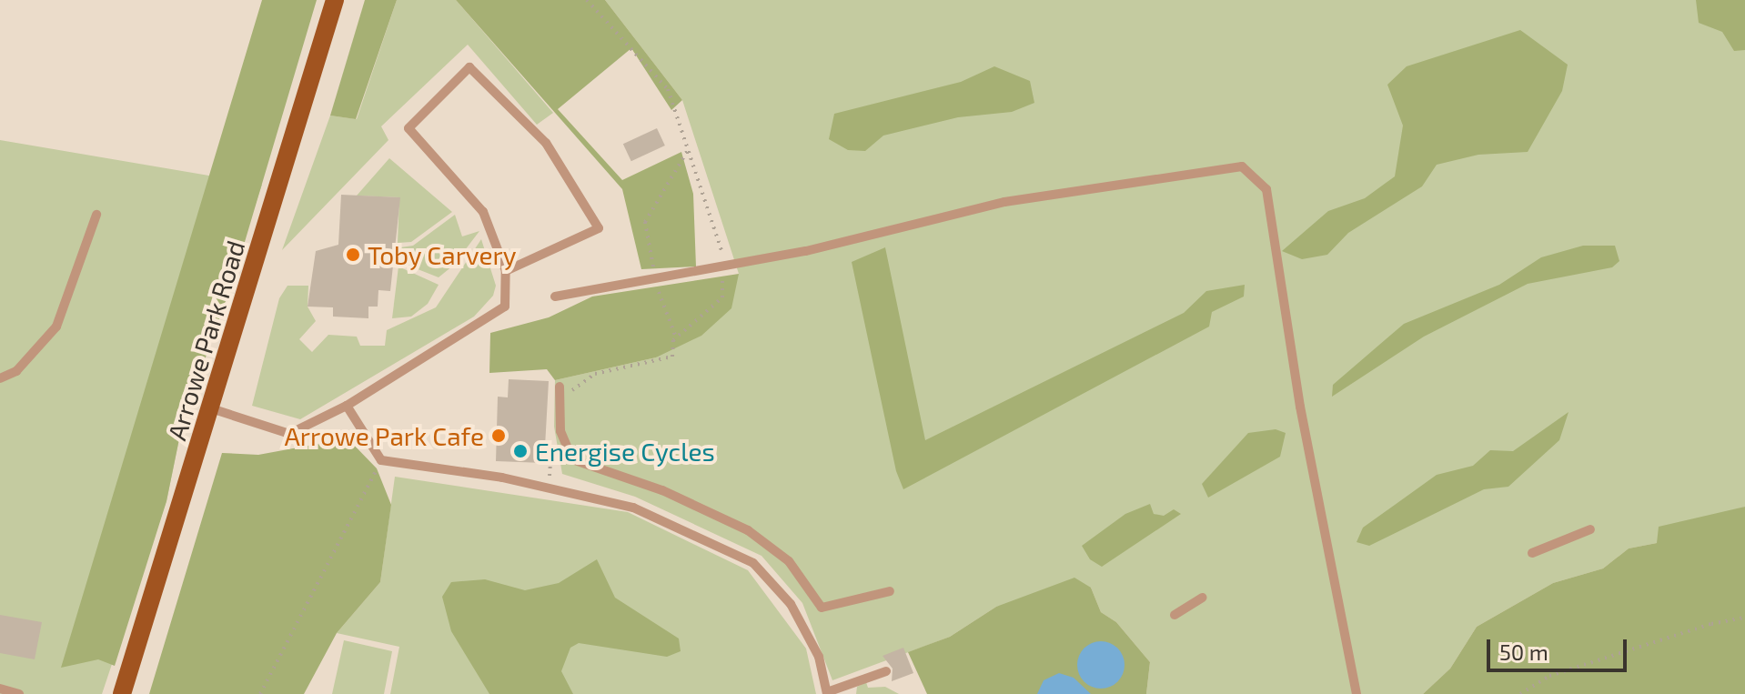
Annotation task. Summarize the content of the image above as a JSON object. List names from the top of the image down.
{
  "streets": {
    "main road": ["Arrowe Park Road"]
  },
  "places": ["Toby Carvery", "Arrowe Park Cafe", "Energise Cycles"],
  "scale_bar": "50 m"
}
